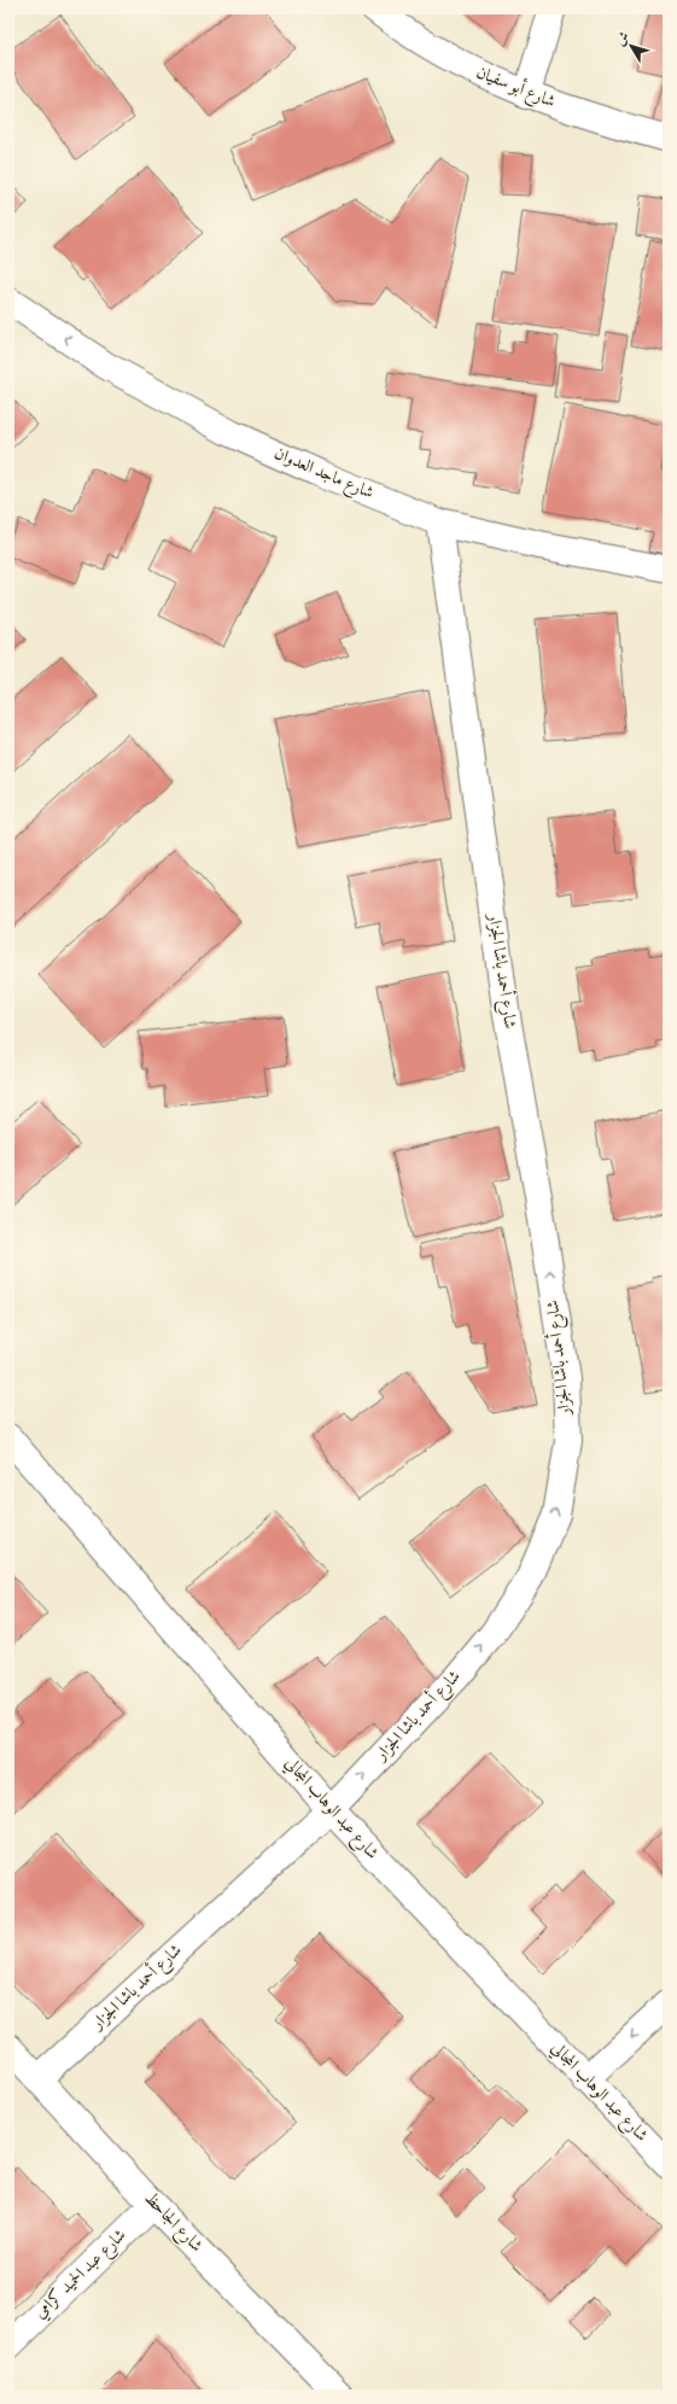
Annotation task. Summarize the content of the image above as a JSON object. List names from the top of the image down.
{
  "streets": {
    "street": [
      "شارع أبو سفيان",
      "شارع ماجد العدوان",
      "شارع أحمد باشا الجزار",
      "شارع عبد الوهاب المجالي",
      "شارع الجاحظ",
      "شارع عبد الحميد كرامي"
    ]
  },
  "crossings": [
    ["شارع ماجد العدوان", "شارع أحمد باشا الجزار"],
    ["شارع أحمد باشا الجزار", "شارع عبد الوهاب المجالي"],
    ["شارع أحمد باشا الجزار", "شارع الجاحظ"],
    ["شارع الجاحظ", "شارع عبد الحميد كرامي"]
  ],
  "one_way": ["شارع ماجد العدوان", "شارع أحمد باشا الجزار"],
  "north": "top left"
}
